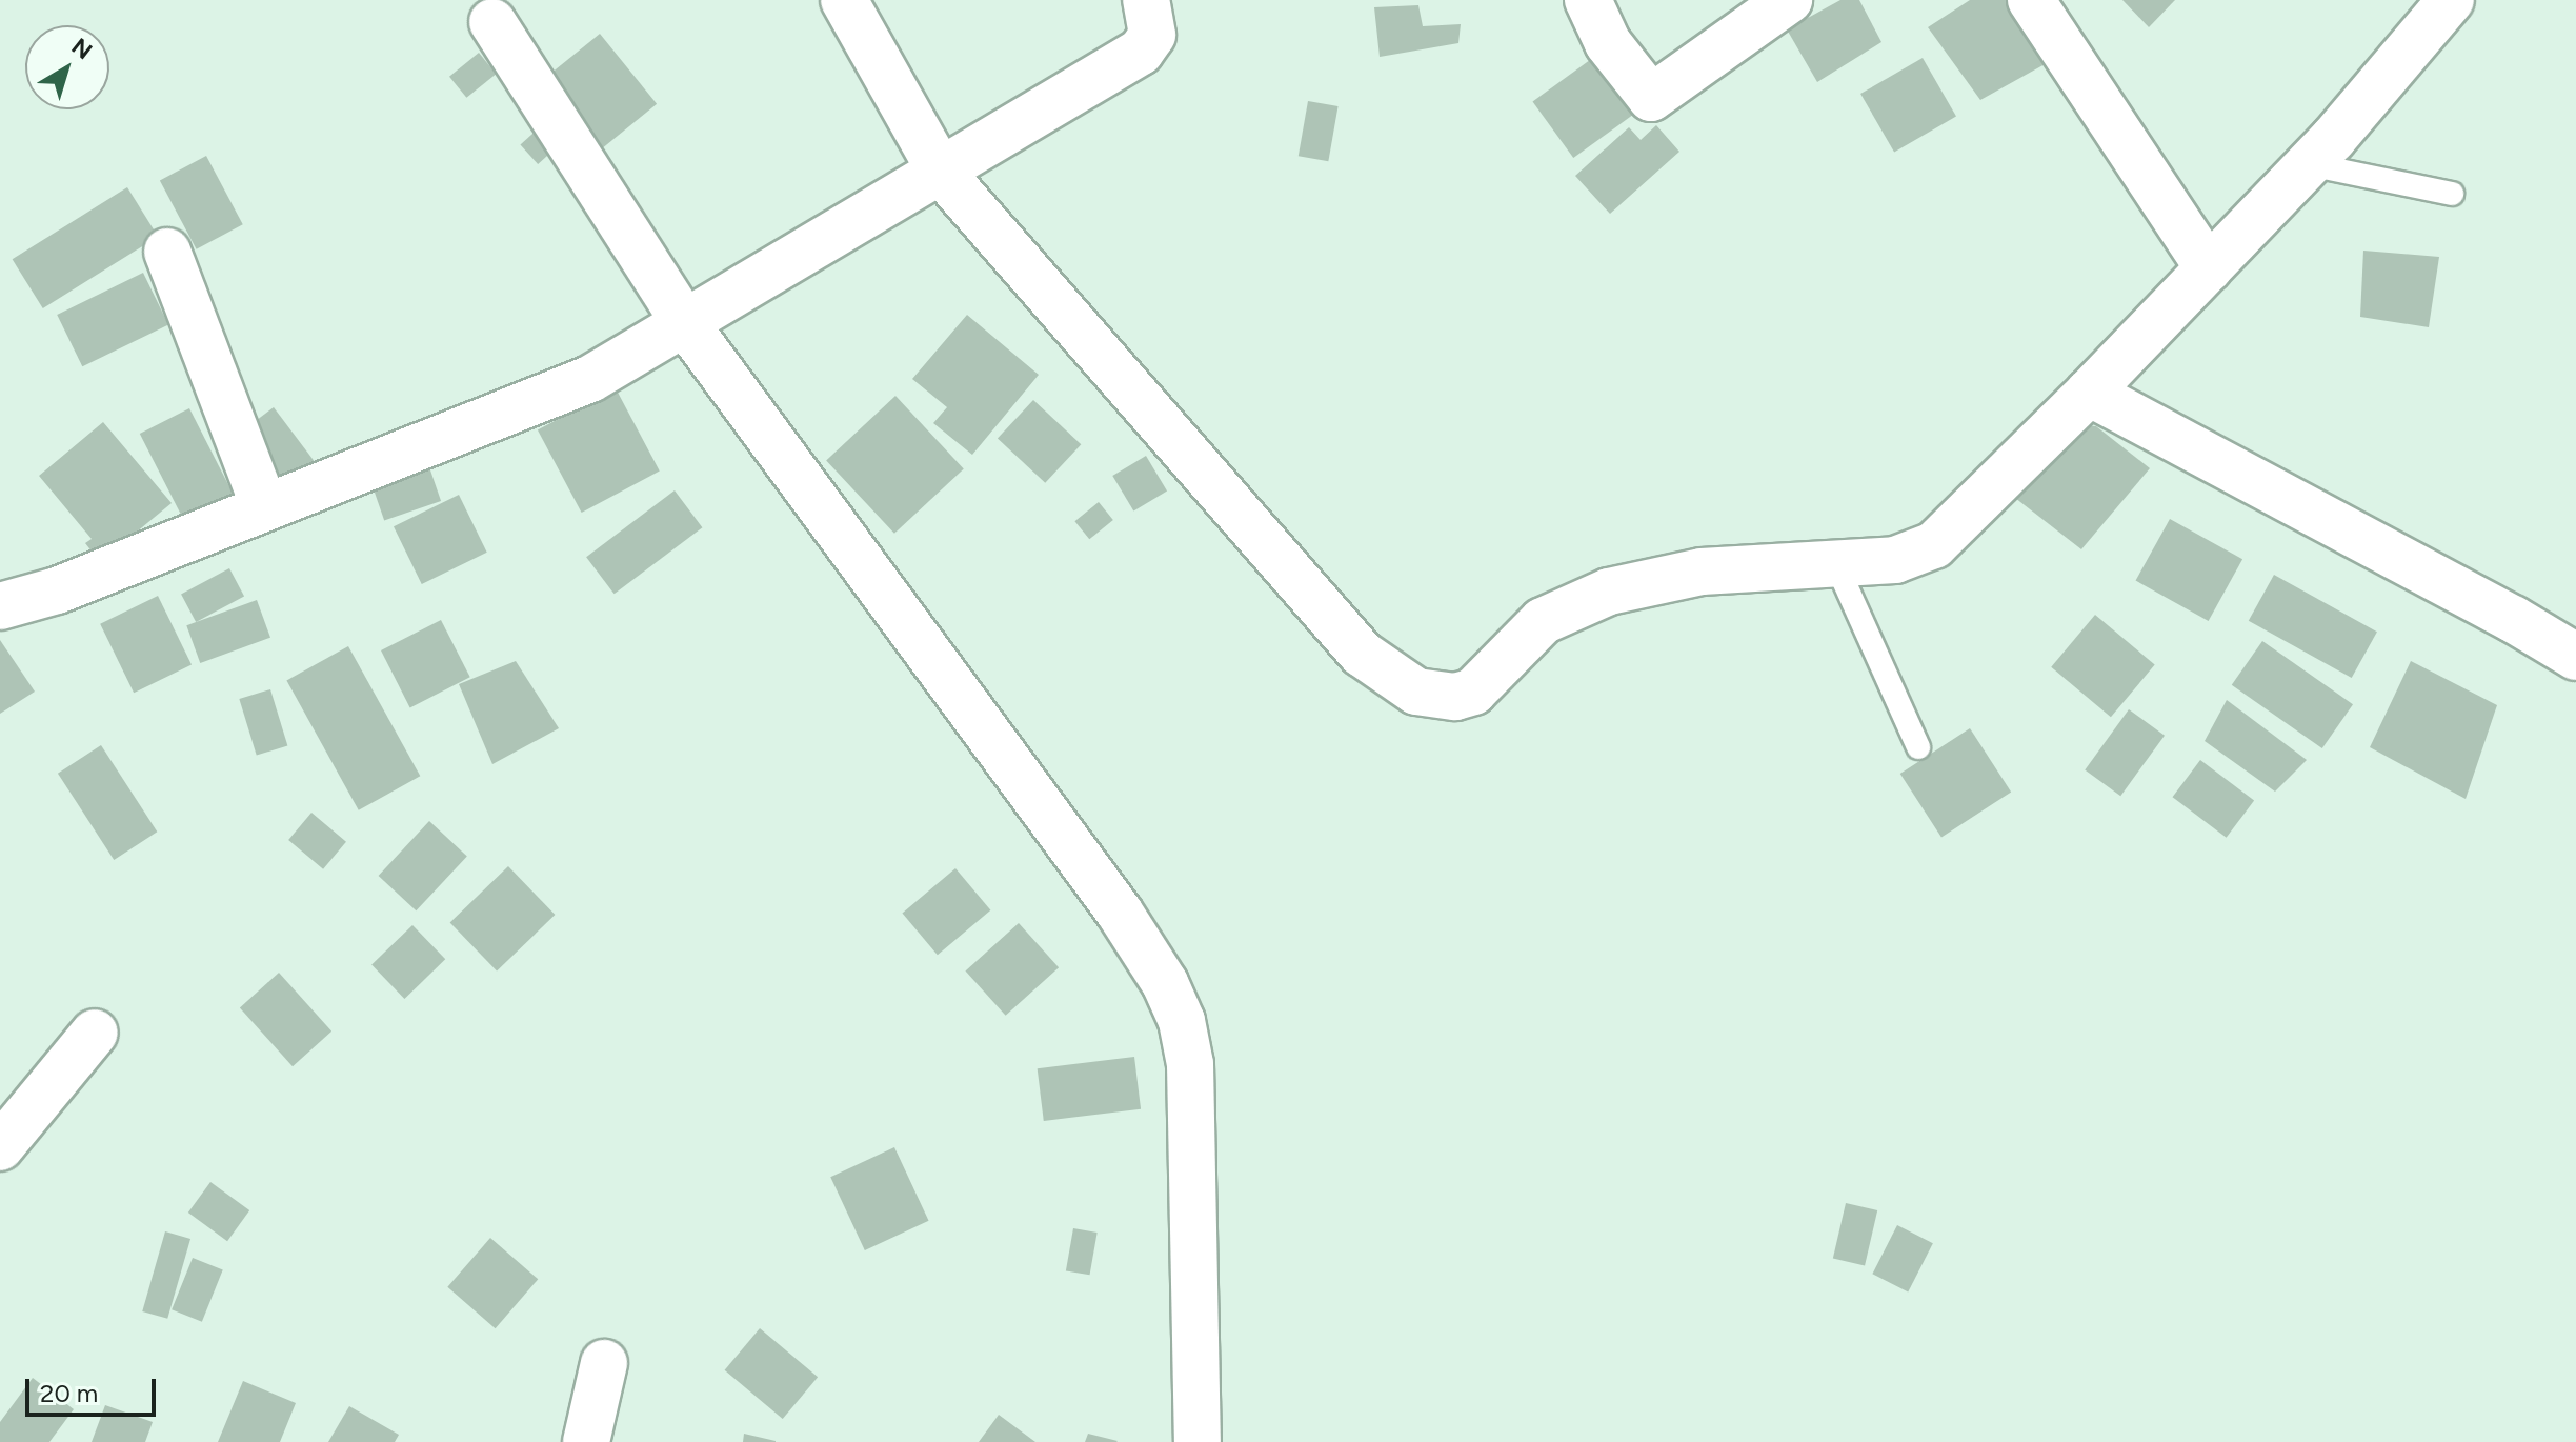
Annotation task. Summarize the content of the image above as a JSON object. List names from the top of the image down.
{
  "scale_bar": "20 m",
  "north": "top right"
}
